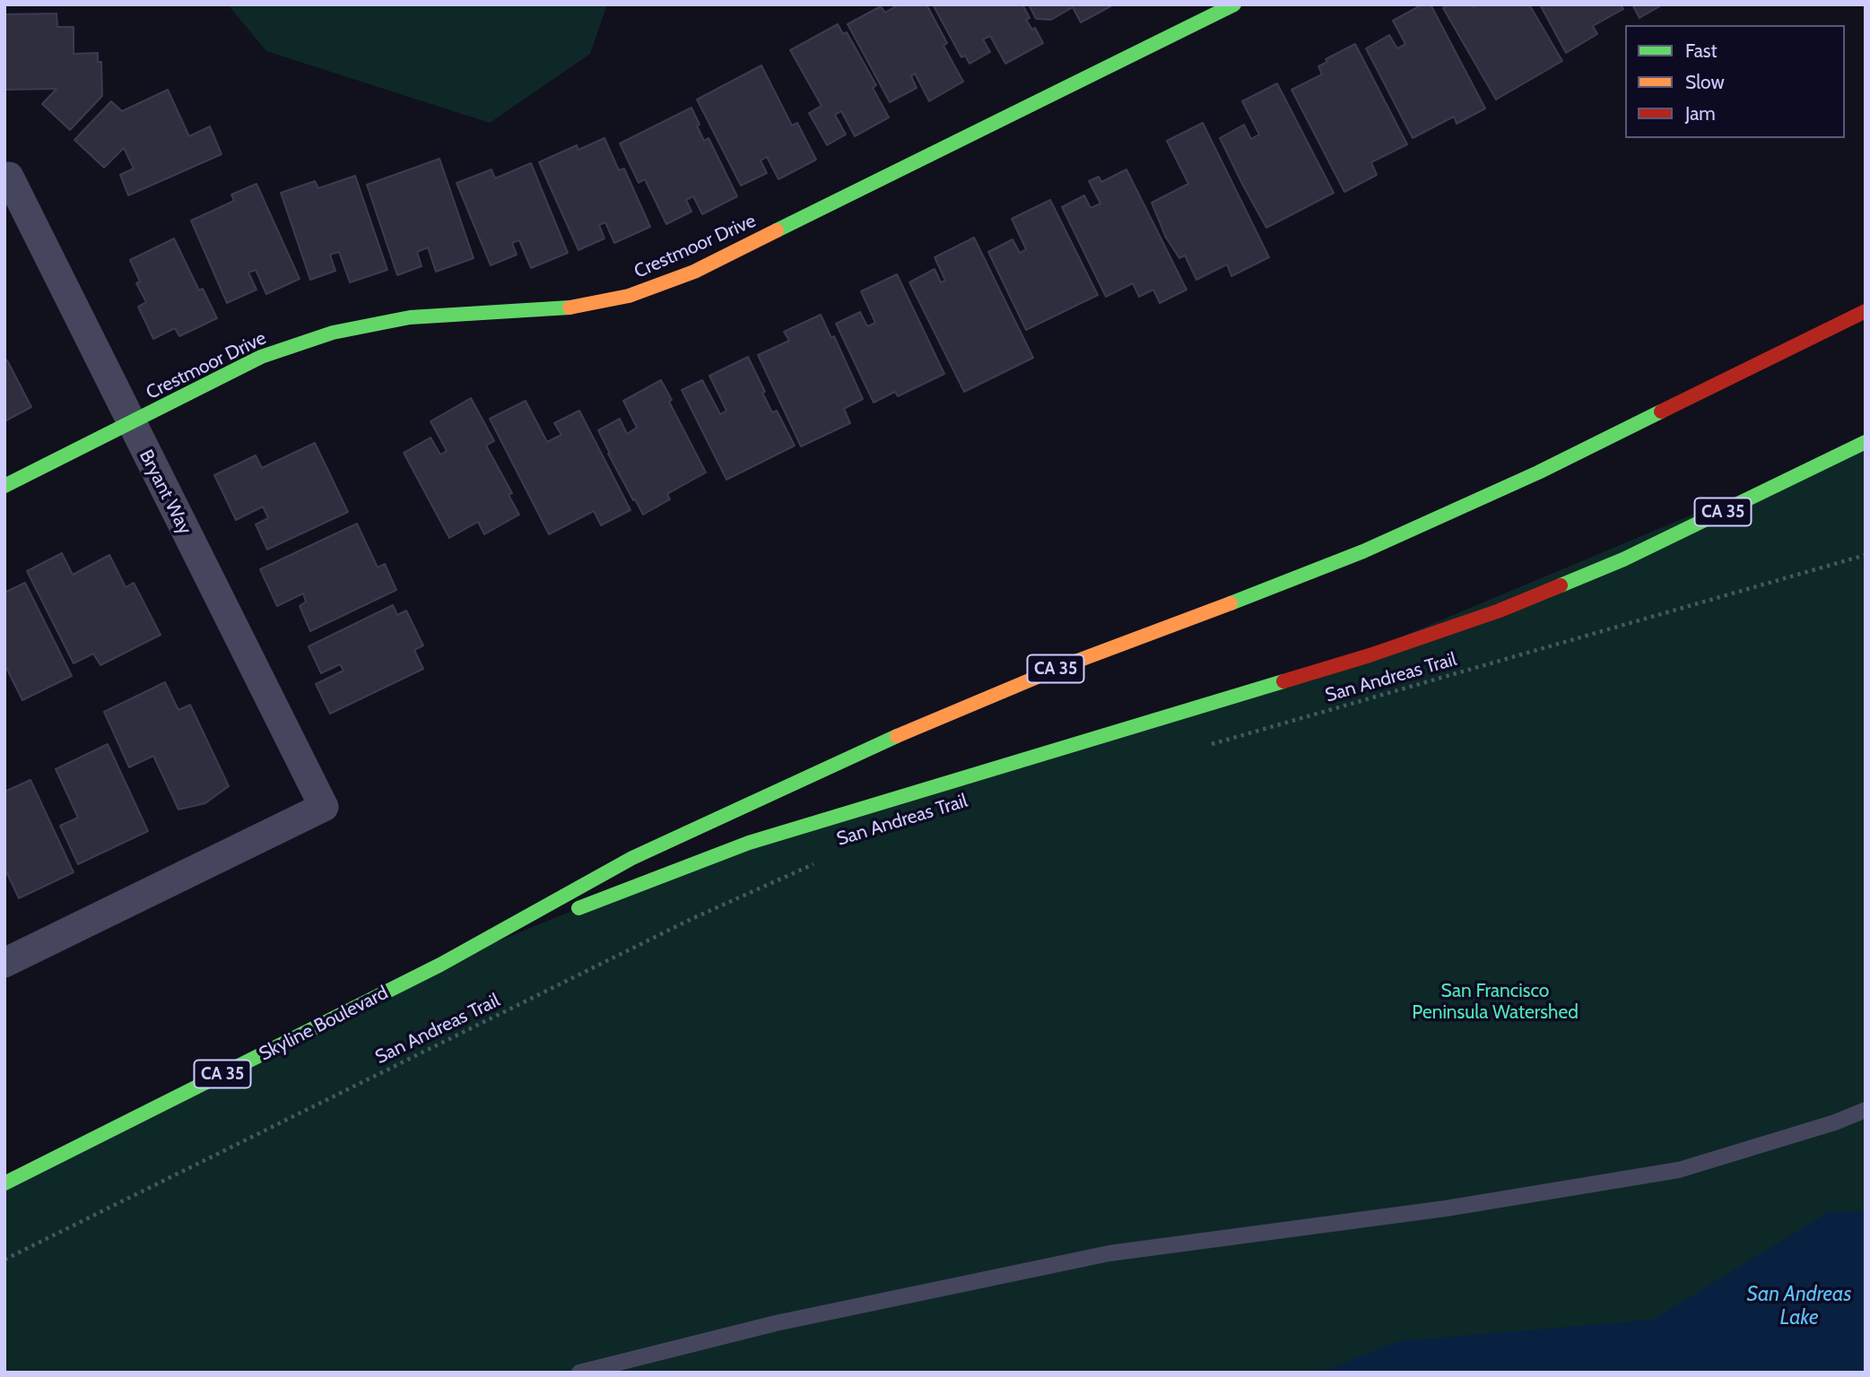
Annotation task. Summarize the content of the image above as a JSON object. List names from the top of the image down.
{
  "streets": {
    "main road": ["Crestmoor Drive", "CA 35", "Skyline Boulevard"],
    "street": ["Bryant Way"],
    "path": ["San Andreas Trail"]
  },
  "crossings": [
    ["Crestmoor Drive", "Bryant Way"],
    ["CA 35", "Skyline Boulevard"]
  ],
  "water": ["San Andreas Lake"],
  "parks": ["San Francisco Peninsula Watershed"],
  "legend": ["Fast", "Slow", "Jam"]
}
